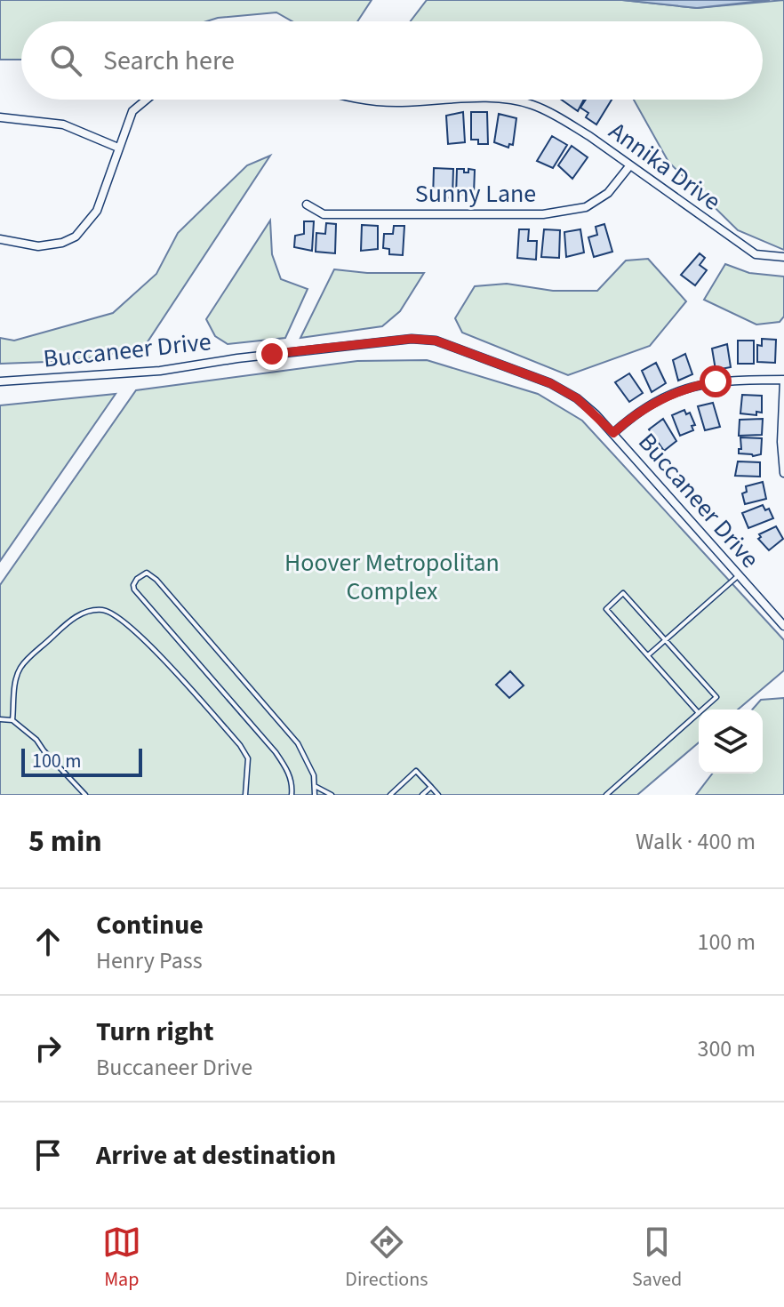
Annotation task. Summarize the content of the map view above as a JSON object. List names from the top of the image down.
{
  "streets": {
    "street": ["Annika Drive", "Sunny Lane", "Buccaneer Drive"]
  },
  "crossings": [
    ["Annika Drive", "Sunny Lane"]
  ],
  "parks": ["Hoover Metropolitan Complex"],
  "scale_bar": "100 m",
  "page": {
    "search": "Search here",
    "scale": "100 m",
    "heading": ["5 min", "Walk · 400 m"],
    "list": [
      ["Continue", "Henry Pass", "100 m"],
      ["Turn right", "Buccaneer Drive", "300 m"],
      "Arrive at destination"
    ],
    "nav": ["Map", "Directions", "Saved"]
  }
}
